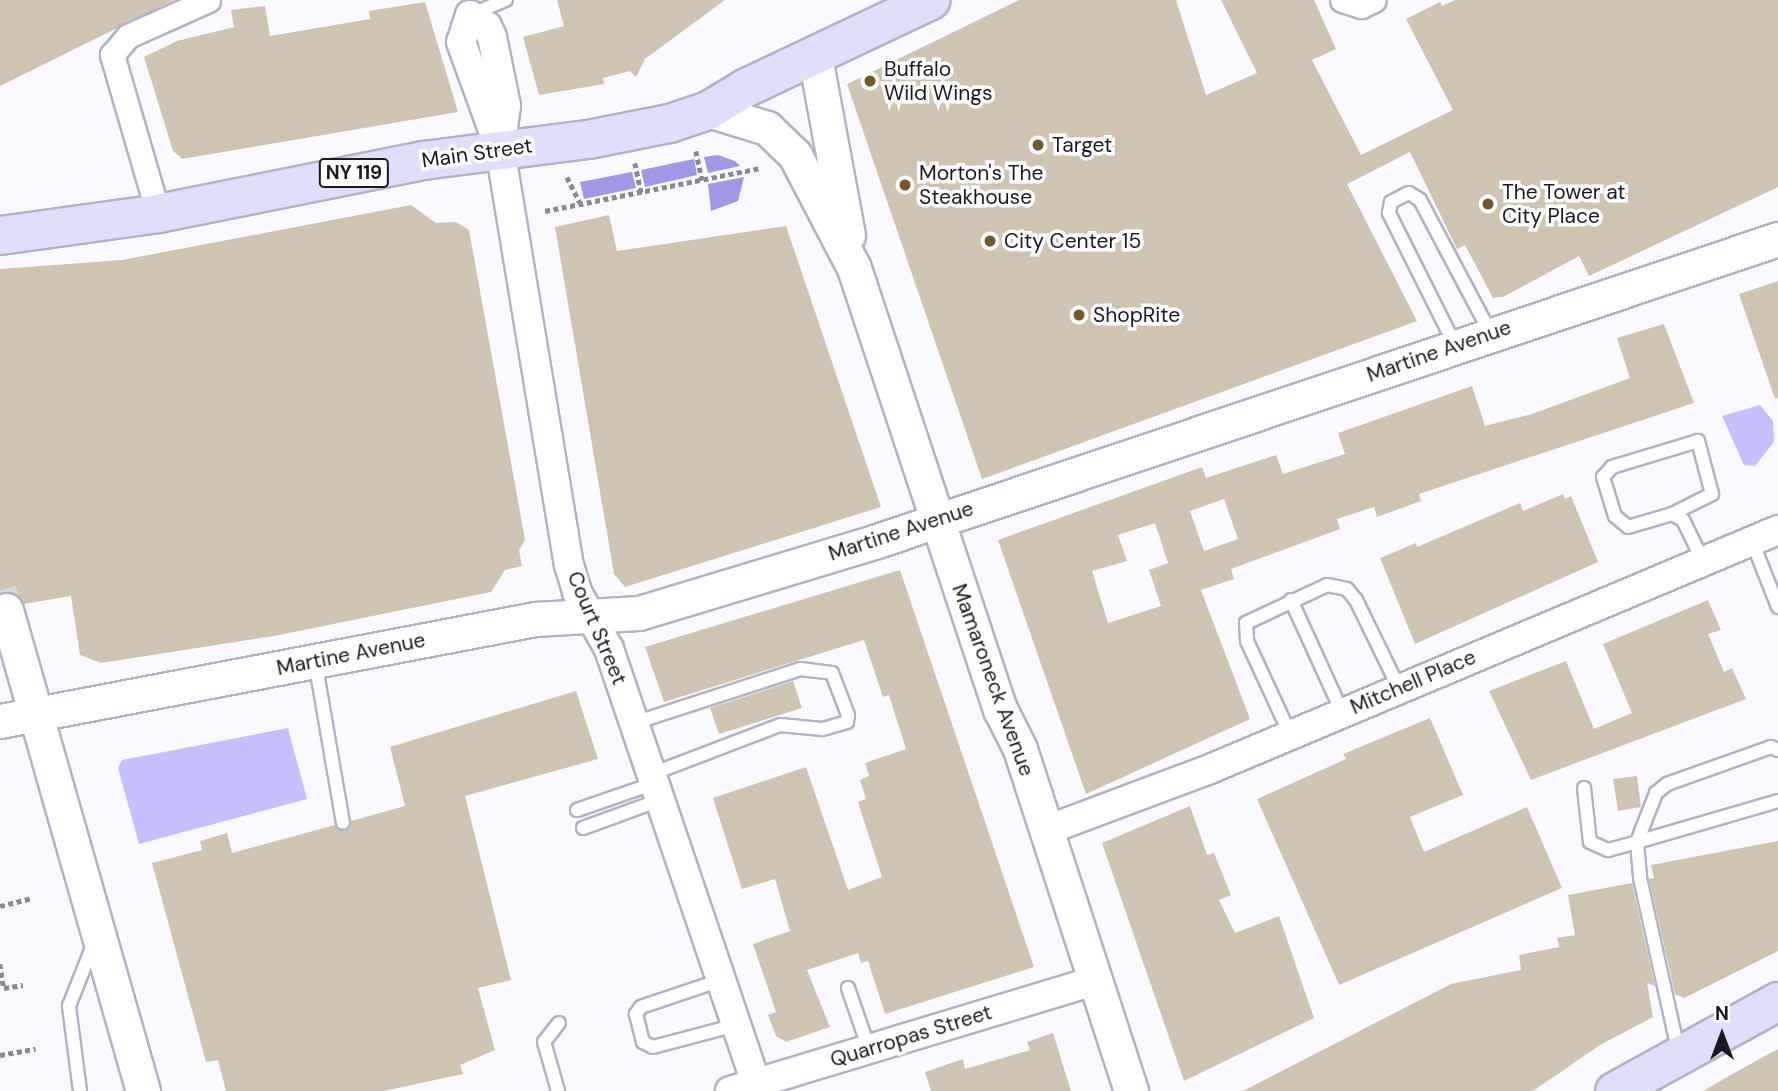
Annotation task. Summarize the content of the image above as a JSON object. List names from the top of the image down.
{
  "streets": {
    "main road": [
      "Main Street",
      "NY 119",
      "Martine Avenue",
      "Mamaroneck Avenue"
    ],
    "street": ["Court Street", "Mitchell Place", "Quarropas Street"]
  },
  "crossings": [
    ["Main Street", "Court Street"],
    ["Main Street", "Mamaroneck Avenue"],
    ["Martine Avenue", "Court Street"],
    ["Martine Avenue", "Mamaroneck Avenue"],
    ["Court Street", "Quarropas Street"],
    ["Mamaroneck Avenue", "Mitchell Place"],
    ["Mamaroneck Avenue", "Quarropas Street"]
  ],
  "places": [
    "Buffalo Wild Wings",
    "Target",
    "Morton's The Steakhouse",
    "The Tower at City Place",
    "City Center 15",
    "ShopRite"
  ],
  "north": "top"
}
